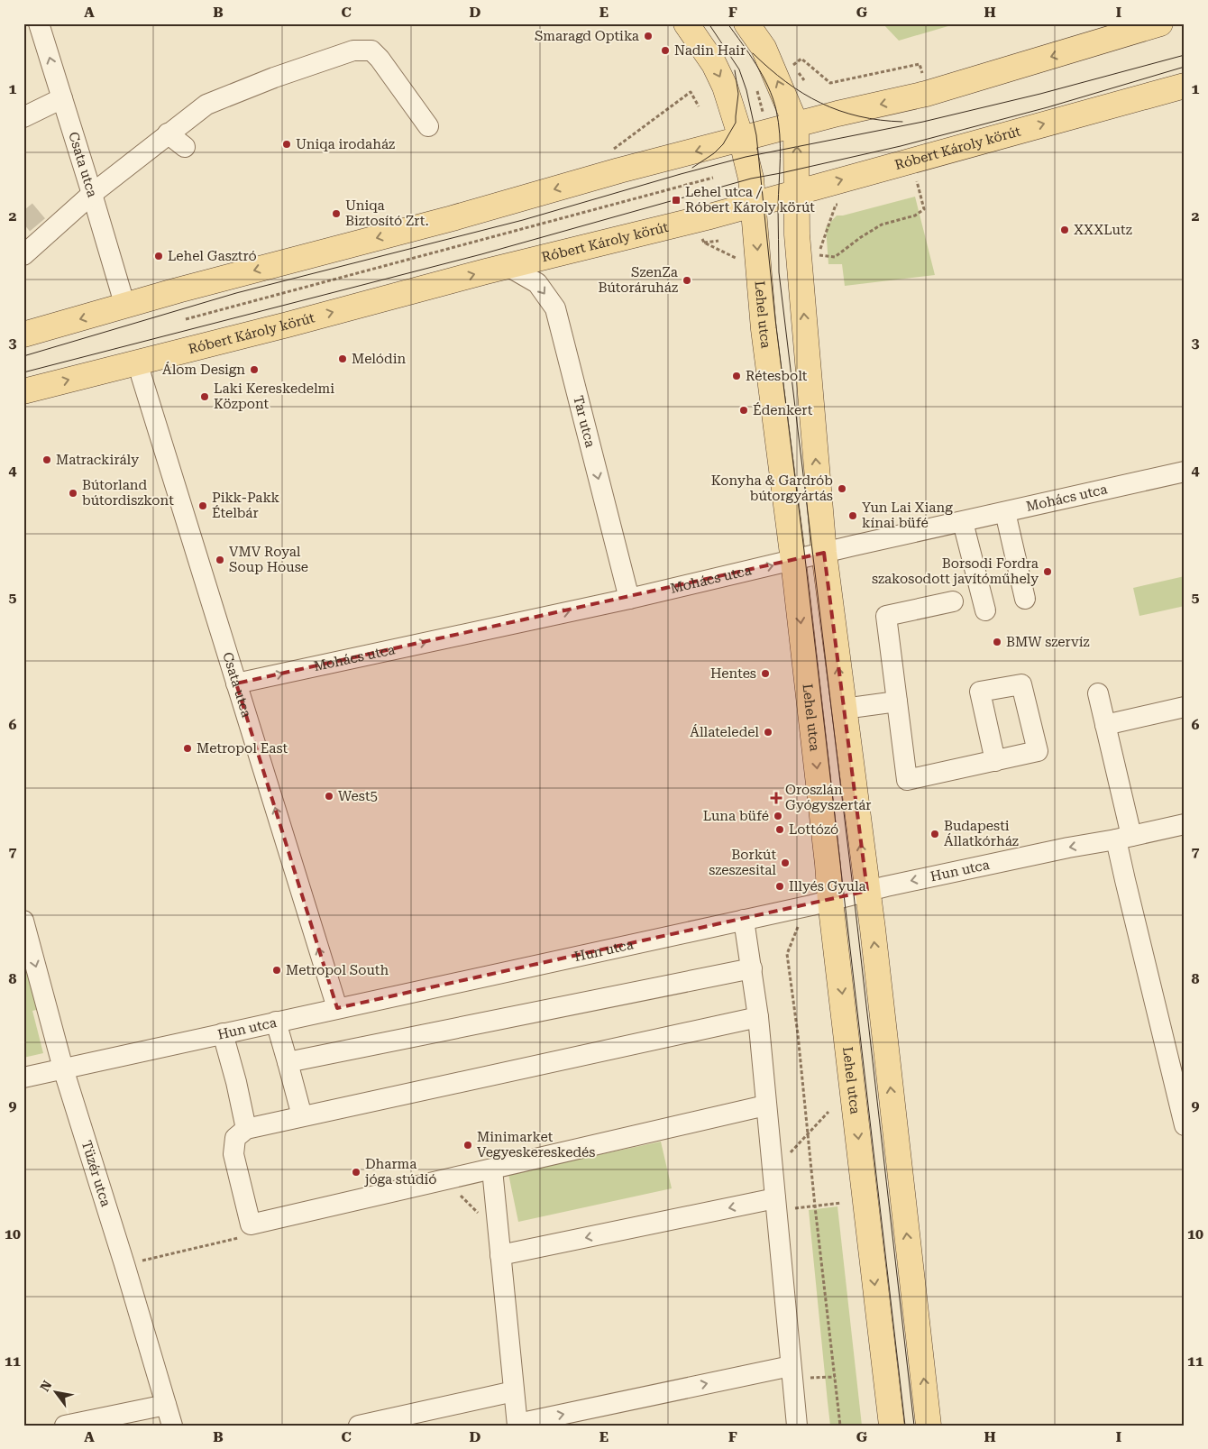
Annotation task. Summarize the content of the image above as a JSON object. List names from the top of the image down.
{
  "streets": {
    "main road": ["Róbert Károly körút", "Lehel utca"],
    "street": [
      "Csata utca",
      "Tar utca",
      "Mohács utca",
      "Hun utca",
      "Tüzér utca"
    ]
  },
  "crossings": [
    ["Róbert Károly körút", "Csata utca"],
    ["Róbert Károly körút", "Lehel utca"],
    ["Róbert Károly körút", "Tar utca"],
    ["Csata utca", "Mohács utca"],
    ["Csata utca", "Hun utca"],
    ["Lehel utca", "Mohács utca"],
    ["Lehel utca", "Hun utca"],
    ["Tar utca", "Mohács utca"],
    ["Hun utca", "Tüzér utca"]
  ],
  "one_way": ["Csata utca", "Tar utca", "Mohács utca"],
  "places": {
    "other": [
      "Smaragd Optika",
      "Nadin Hair",
      "Uniqa irodaház",
      "Uniqa Biztosító Zrt.",
      "XXXLutz",
      "Lehel Gasztró",
      "SzenZa Bútoráruház",
      "Melódin",
      "Álom Design",
      "Rétesbolt",
      "Laki Kereskedelmi Központ",
      "Édenkert",
      "Matrackirály",
      "Konyha & Gardrób bútorgyártás",
      "Bútorland bútordiszkont",
      "Pikk-Pakk Ételbár",
      "Yun Lai Xiang kínai büfé",
      "VMV Royal Soup House",
      "Borsodi Fordra szakosodott javítóműhely",
      "BMW szervíz",
      "Hentes",
      "Állateledel",
      "Metropol East",
      "West5",
      "Luna büfé",
      "Lottózó",
      "Budapesti Állatkórház",
      "Borkút szeszesital",
      "Illyés Gyula",
      "Metropol South",
      "Minimarket Vegyeskereskedés",
      "Dharma jóga stúdió"
    ],
    "transit": ["Lehel utca / Róbert Károly körút"],
    "health": ["Oroszlán Gyógyszertár"]
  },
  "north": "top left",
  "grid": {
    "columns": [
      "A",
      "B",
      "C",
      "D",
      "E",
      "F",
      "G",
      "H",
      "I"
    ],
    "rows": [
      "1",
      "2",
      "3",
      "4",
      "5",
      "6",
      "7",
      "8",
      "9",
      "10",
      "11"
    ]
  }
}
